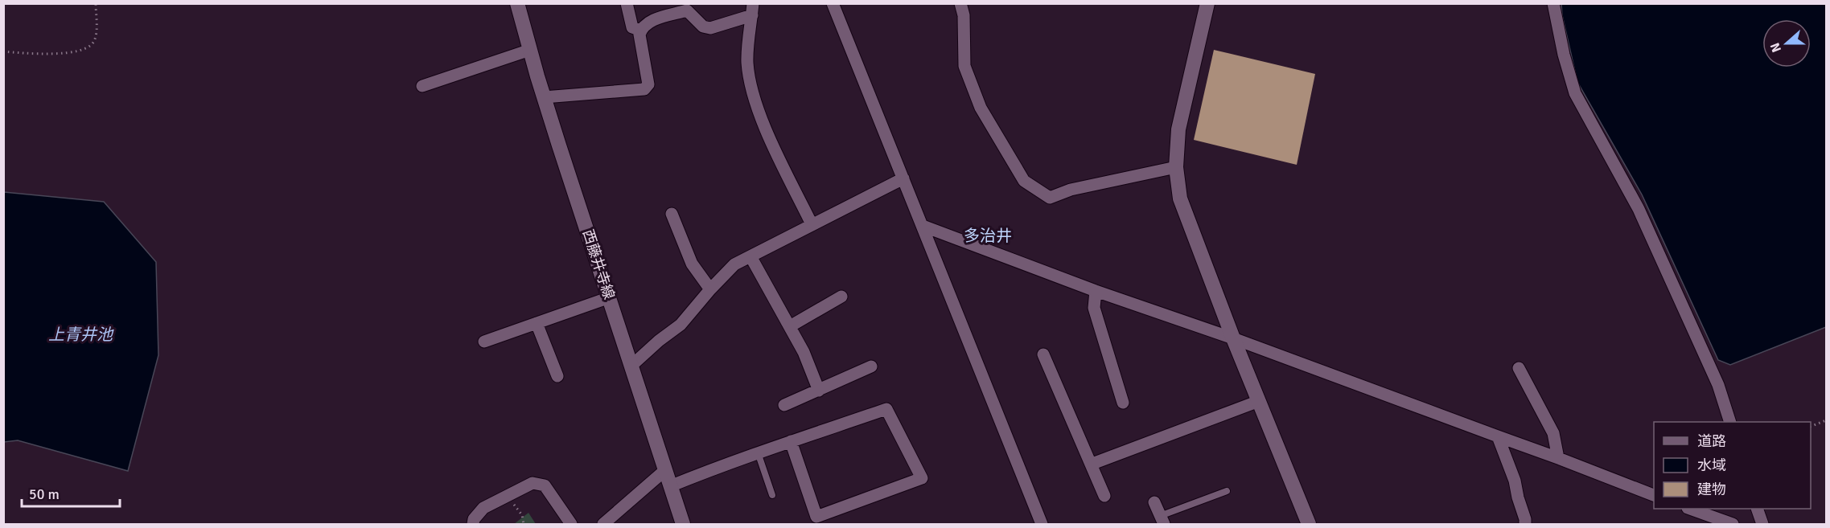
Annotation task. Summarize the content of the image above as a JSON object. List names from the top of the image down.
{
  "streets": {
    "main road": ["西藤井寺線"]
  },
  "districts": ["多治井"],
  "water": ["上青井池"],
  "legend": ["道路", "水域", "建物"],
  "scale_bar": "50 m",
  "north": "left"
}
